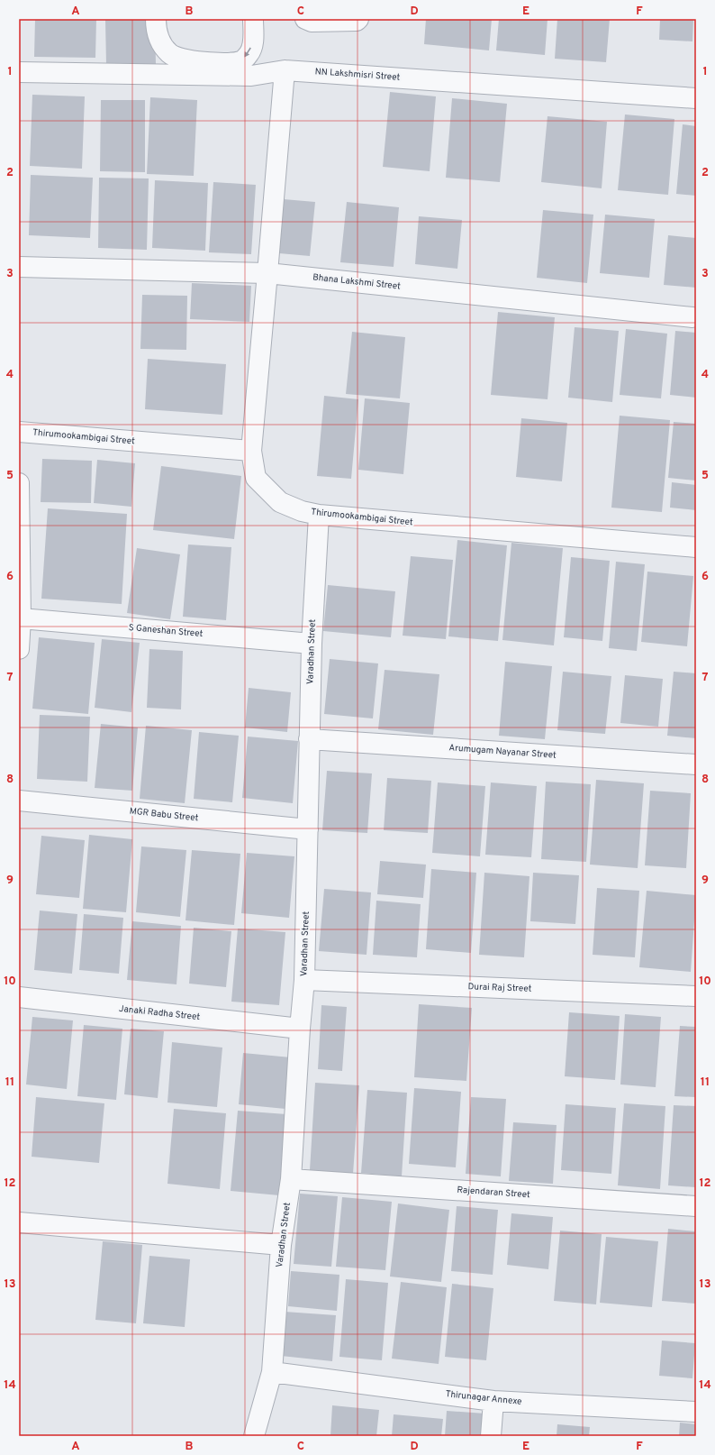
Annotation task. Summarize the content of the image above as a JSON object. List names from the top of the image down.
{
  "streets": {
    "street": [
      "NN Lakshmisri Street",
      "Bhana Lakshmi Street",
      "Thirumookambigai Street",
      "S Ganeshan Street",
      "Varadhan Street",
      "Arumugam Nayanar Street",
      "MGR Babu Street",
      "Durai Raj Street",
      "Janaki Radha Street",
      "Rajendaran Street",
      "Thirunagar Annexe"
    ]
  },
  "crossings": [
    ["Thirumookambigai Street", "Varadhan Street"],
    ["S Ganeshan Street", "Varadhan Street"],
    ["Varadhan Street", "Arumugam Nayanar Street"],
    ["Varadhan Street", "MGR Babu Street"],
    ["Varadhan Street", "Durai Raj Street"],
    ["Varadhan Street", "Janaki Radha Street"],
    ["Varadhan Street", "Rajendaran Street"],
    ["Varadhan Street", "Thirunagar Annexe"]
  ],
  "grid": {
    "columns": [
      "A",
      "B",
      "C",
      "D",
      "E",
      "F"
    ],
    "rows": [
      "1",
      "2",
      "3",
      "4",
      "5",
      "6",
      "7",
      "8",
      "9",
      "10",
      "11",
      "12",
      "13",
      "14"
    ]
  }
}
